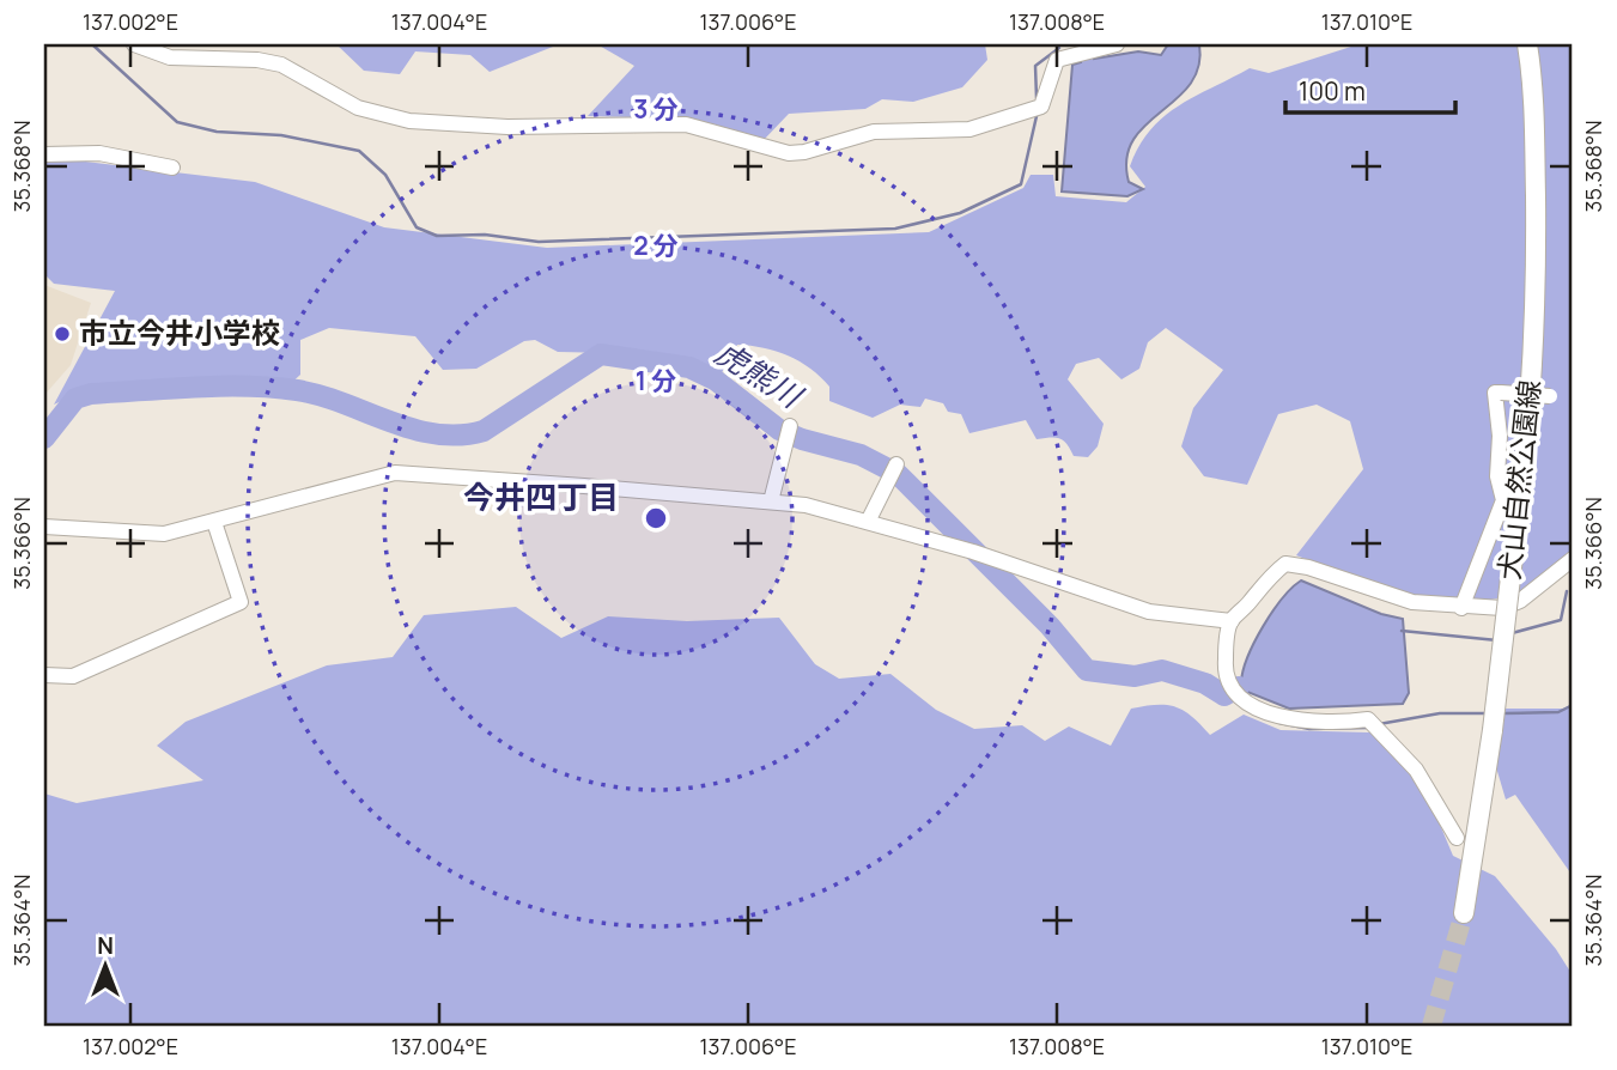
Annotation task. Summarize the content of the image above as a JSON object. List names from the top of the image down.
{
  "streets": {
    "main road": ["犬山自然公園線"]
  },
  "districts": ["今井四丁目"],
  "water": ["虎熊川"],
  "places": ["市立今井小学校"],
  "scale_bar": "100 m",
  "north": "top",
  "coordinates": [
    "137.002°E",
    "137.004°E",
    "137.006°E",
    "137.008°E",
    "137.010°E",
    "35.368°N",
    "35.366°N",
    "35.364°N"
  ],
  "rings": ["3 分", "2 分", "1 分"]
}
